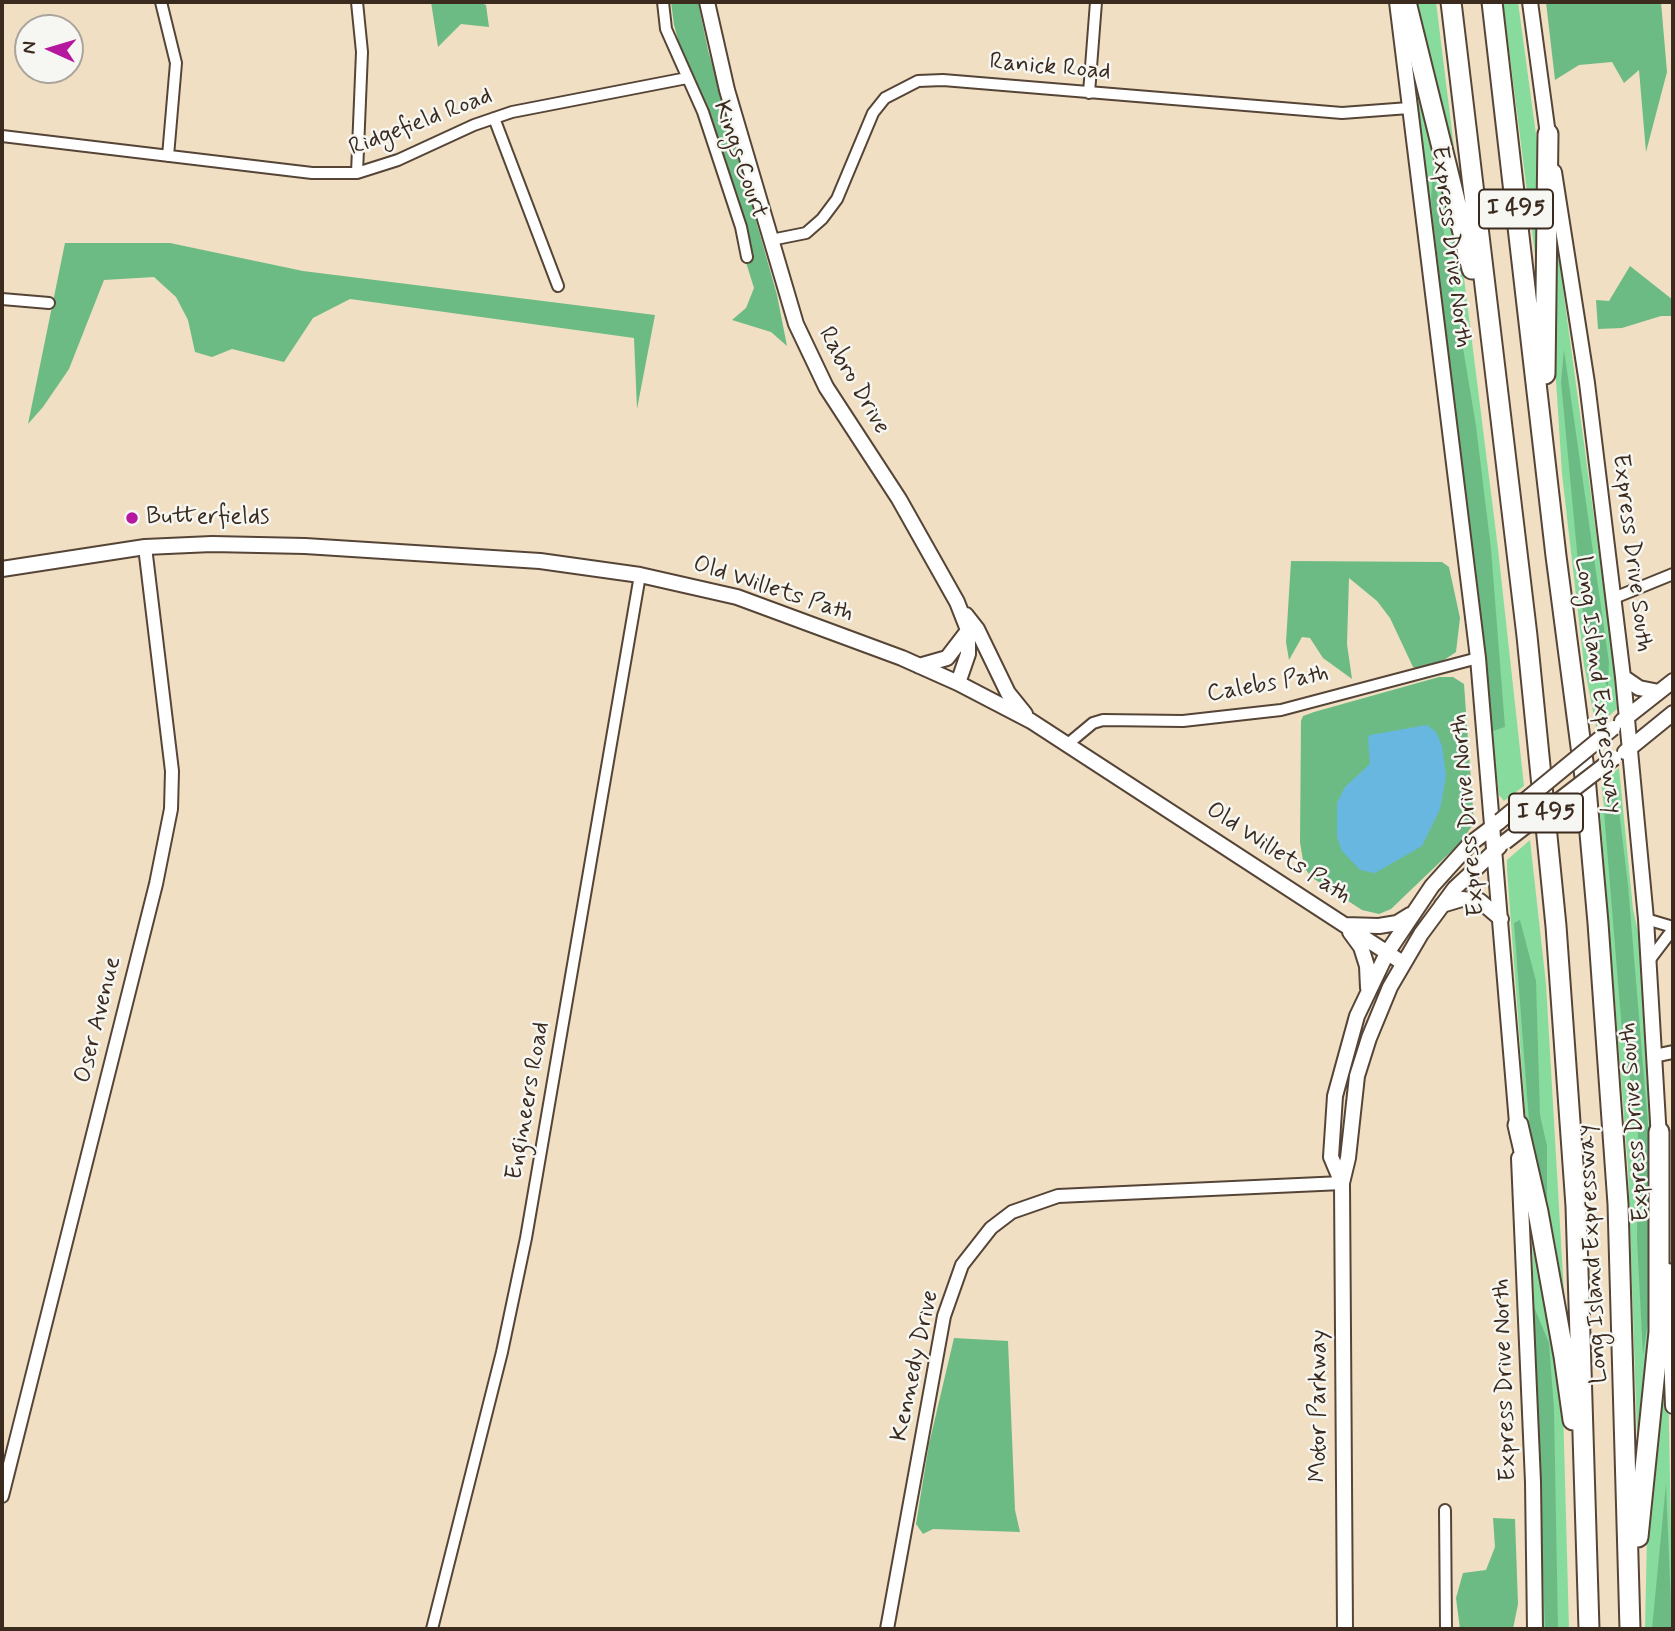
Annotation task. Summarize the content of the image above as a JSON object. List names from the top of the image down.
{
  "streets": {
    "highway": ["I 495", "Long Island Expressway"],
    "main road": [
      "Express Drive North",
      "Rabro Drive",
      "Express Drive South",
      "Old Willets Path",
      "Motor Parkway"
    ],
    "street": [
      "Ranick Road",
      "Ridgefield Road",
      "Kings Court",
      "Calebs Path",
      "Oser Avenue",
      "Engineers Road",
      "Kennedy Drive"
    ]
  },
  "crossings": [
    ["Ranick Road", "Express Drive North"],
    ["Ranick Road", "Rabro Drive"],
    ["Ridgefield Road", "Kings Court"],
    ["Express Drive North", "Calebs Path"],
    ["Express Drive North", "Motor Parkway"],
    ["Rabro Drive", "Old Willets Path"],
    ["Express Drive South", "Motor Parkway"],
    ["Old Willets Path", "Calebs Path"],
    ["Old Willets Path", "Oser Avenue"],
    ["Old Willets Path", "Engineers Road"],
    ["Old Willets Path", "Motor Parkway"],
    ["Kennedy Drive", "Motor Parkway"]
  ],
  "places": ["Butterfields"],
  "north": "left"
}
